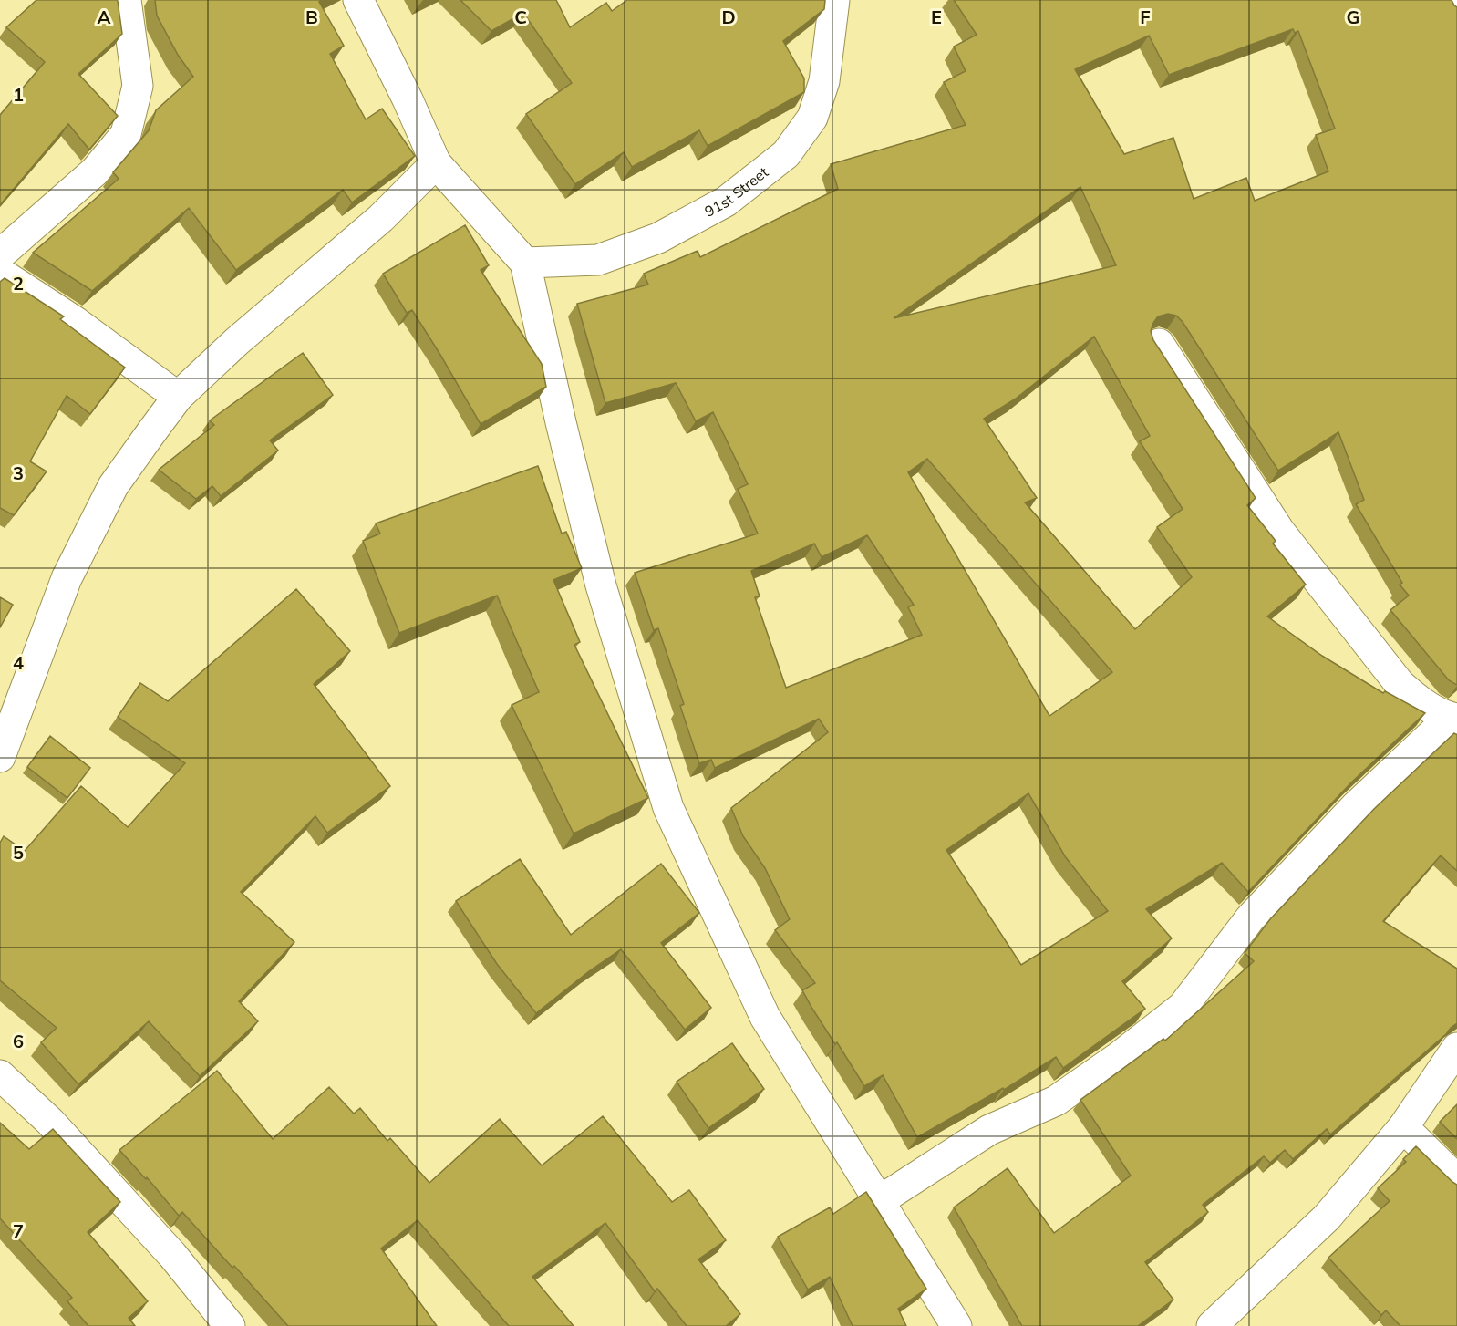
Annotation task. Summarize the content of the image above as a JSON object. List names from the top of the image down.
{
  "streets": {
    "street": ["91st Street"]
  },
  "grid": {
    "columns": [
      "A",
      "B",
      "C",
      "D",
      "E",
      "F",
      "G"
    ],
    "rows": [
      "1",
      "2",
      "3",
      "4",
      "5",
      "6",
      "7"
    ]
  }
}
